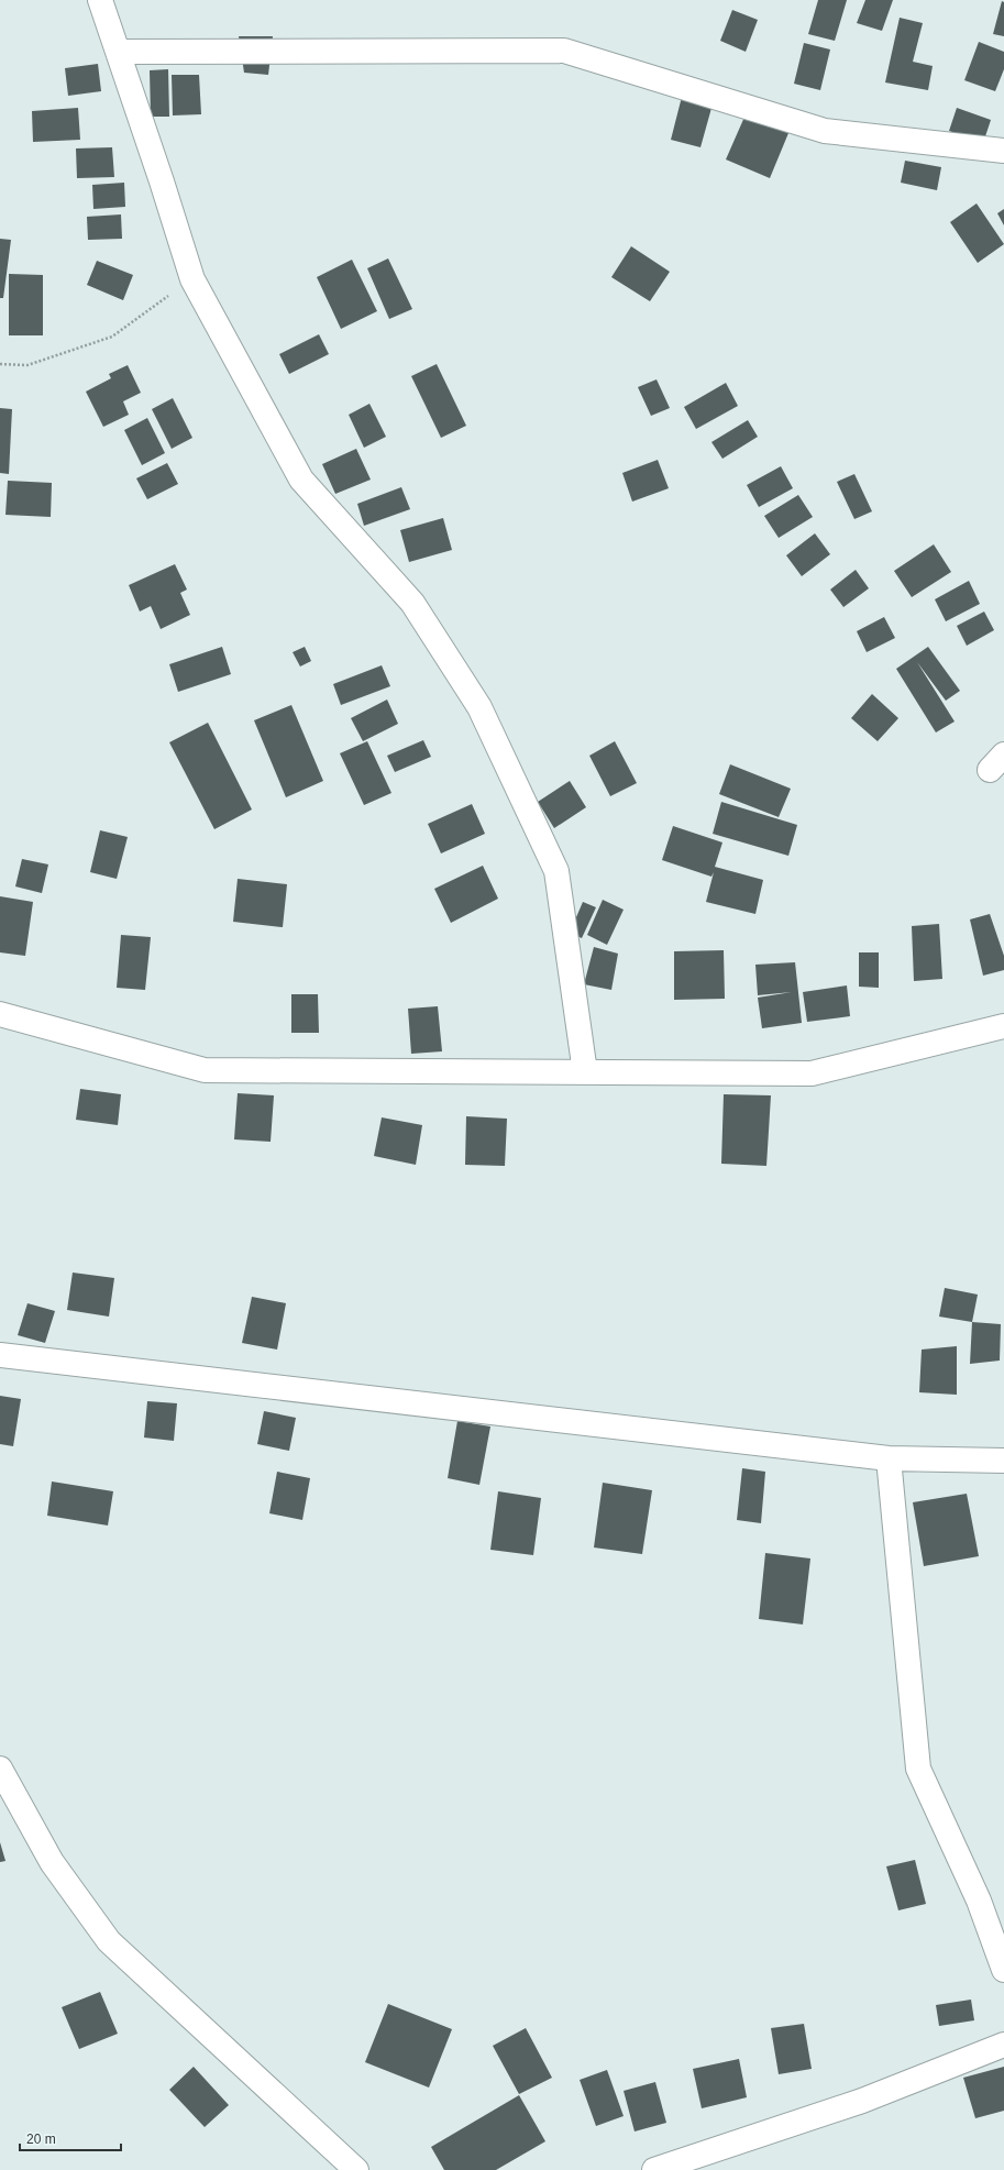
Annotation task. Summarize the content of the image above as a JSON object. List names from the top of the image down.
{
  "scale_bar": "20 m"
}
